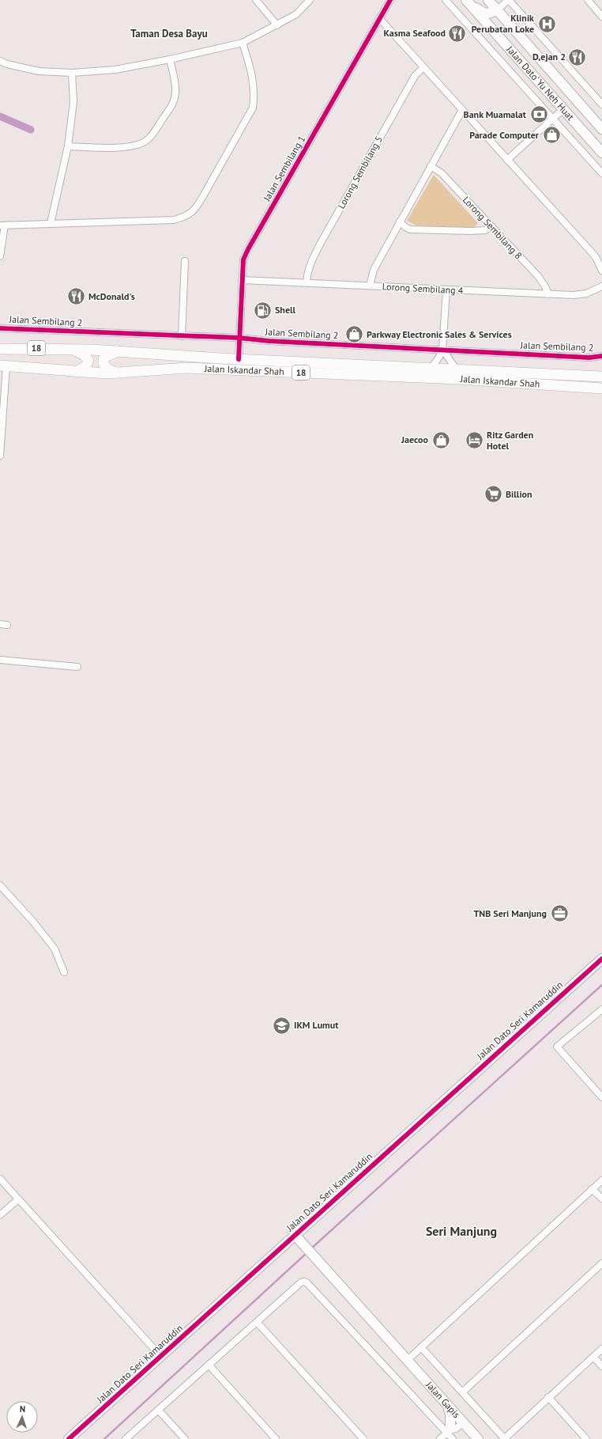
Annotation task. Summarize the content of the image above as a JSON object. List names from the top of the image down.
{
  "streets": {
    "main road": ["18", "Jalan Iskandar Shah"],
    "street": [
      "Jalan Dato' Yu Neh Huat",
      "Jalan Sembilang 1",
      "Lorong Sembilang 5",
      "Lorong Sembilang 8",
      "Lorong Sembilang 4",
      "Jalan Sembilang 2",
      "Jalan Dato Seri Kamaruddin",
      "Jalan Gapis"
    ]
  },
  "crossings": [
    ["Jalan Sembilang 1", "Lorong Sembilang 4"],
    ["Jalan Sembilang 1", "Jalan Sembilang 2"],
    ["Jalan Sembilang 1", "Jalan Iskandar Shah"],
    ["Lorong Sembilang 5", "Lorong Sembilang 4"],
    ["Lorong Sembilang 8", "Lorong Sembilang 4"],
    ["Jalan Dato Seri Kamaruddin", "Jalan Gapis"]
  ],
  "districts": ["Taman Desa Bayu", "Seri Manjung"],
  "places": {
    "hospital": ["Klinik Perubatan Loke"],
    "restaurant": ["Kasma Seafood", "D,ejan 2", "McDonald's"],
    "bank": ["Bank Muamalat"],
    "shop": ["Parade Computer", "Parkway Electronic Sales & Services", "Jaecoo"],
    "fuel station": ["Shell"],
    "hotel": ["Ritz Garden Hotel"],
    "supermarket": ["Billion"],
    "office": ["TNB Seri Manjung"],
    "school or university": ["IKM Lumut"]
  },
  "north": "top"
}
